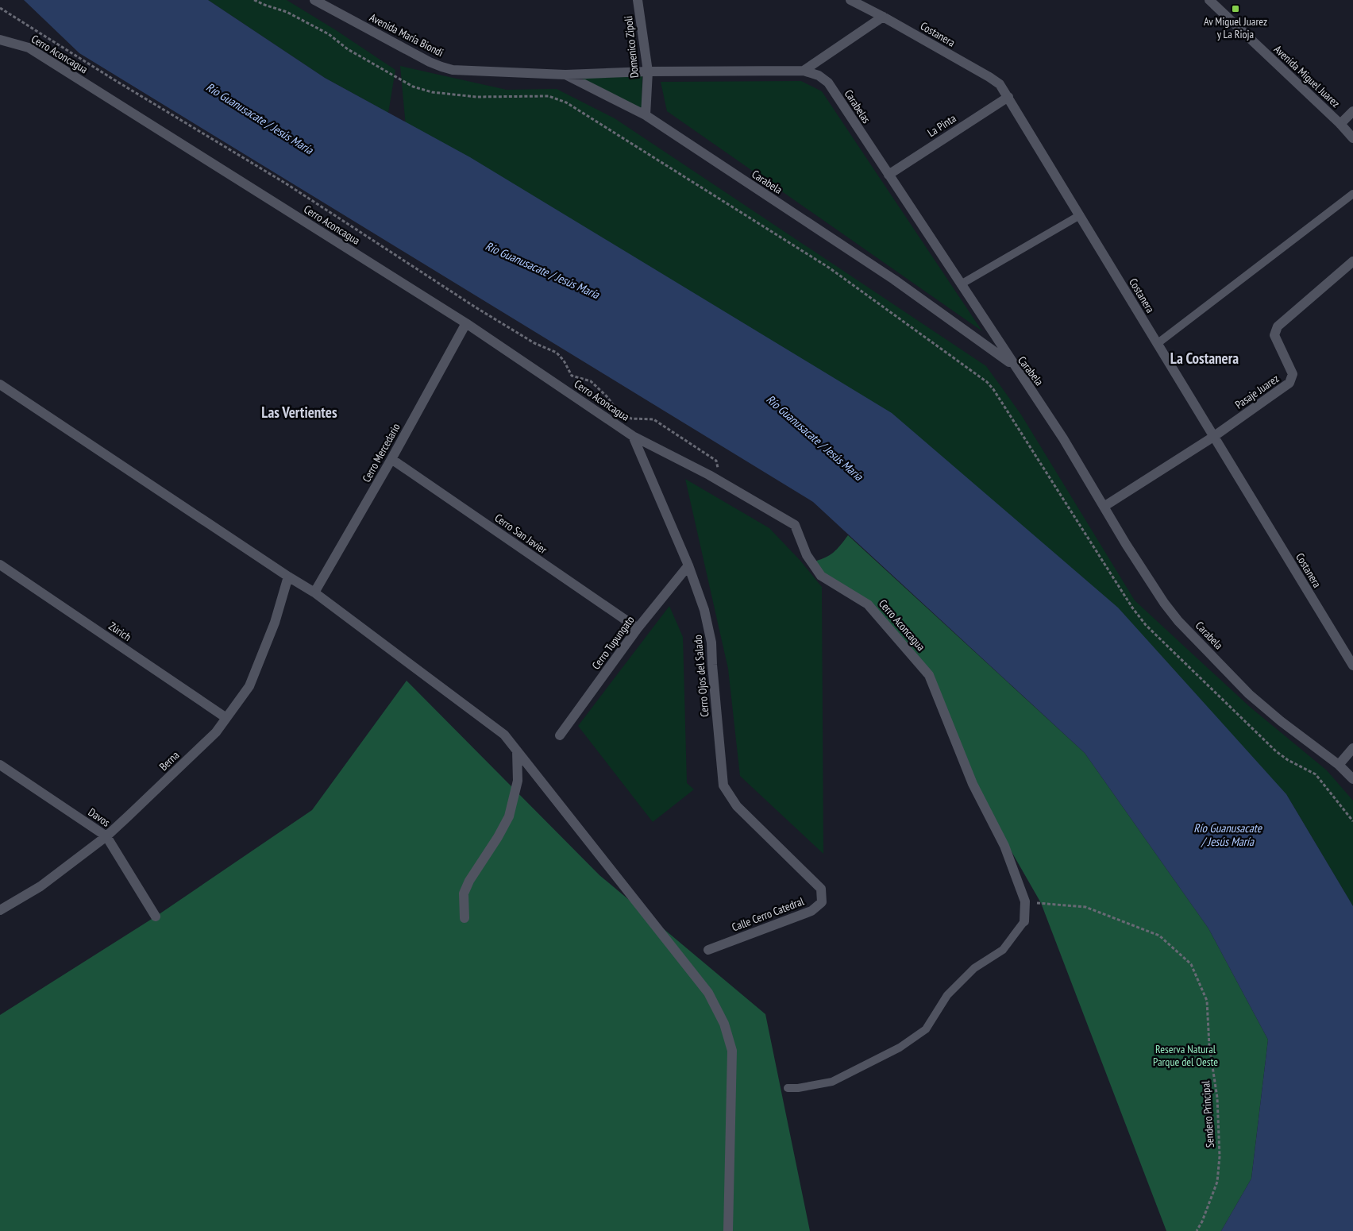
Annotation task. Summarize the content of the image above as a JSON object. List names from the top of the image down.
{
  "streets": {
    "street": [
      "Costanera",
      "Avenida María Biondi",
      "Domenico Zípoli",
      "Cerro Aconcagua",
      "Avenida Miguel Juarez",
      "Carabelas",
      "La Pinta",
      "Carabela",
      "Pasaje Juarez",
      "Cerro Mercedario",
      "Cerro San Javier",
      "Zúrich",
      "Cerro Tupungato",
      "Cerro Ojos del Salado",
      "Berna",
      "Davos",
      "Calle Cerro Catedral"
    ],
    "path": ["Sendero Principal"]
  },
  "crossings": [
    ["Costanera", "La Pinta"],
    ["Costanera", "Pasaje Juarez"],
    ["Avenida María Biondi", "Carabelas"],
    ["Avenida María Biondi", "Carabela"],
    ["Domenico Zípoli", "Carabelas"],
    ["Domenico Zípoli", "Carabela"],
    ["Cerro Aconcagua", "Cerro Mercedario"],
    ["Cerro Aconcagua", "Cerro Ojos del Salado"],
    ["Cerro Aconcagua", "Sendero Principal"],
    ["Carabelas", "La Pinta"],
    ["Carabelas", "Carabela"],
    ["Carabela", "Pasaje Juarez"],
    ["Cerro Mercedario", "Cerro San Javier"],
    ["Cerro San Javier", "Cerro Tupungato"],
    ["Zúrich", "Berna"],
    ["Cerro Tupungato", "Cerro Ojos del Salado"],
    ["Cerro Ojos del Salado", "Calle Cerro Catedral"],
    ["Berna", "Davos"]
  ],
  "districts": ["La Costanera", "Las Vertientes"],
  "water": ["Río Guanusacate / Jesús María"],
  "parks": ["Reserva Natural Parque del Oeste"],
  "places": {
    "transit": ["Av Miguel Juarez y La Rioja"]
  }
}
